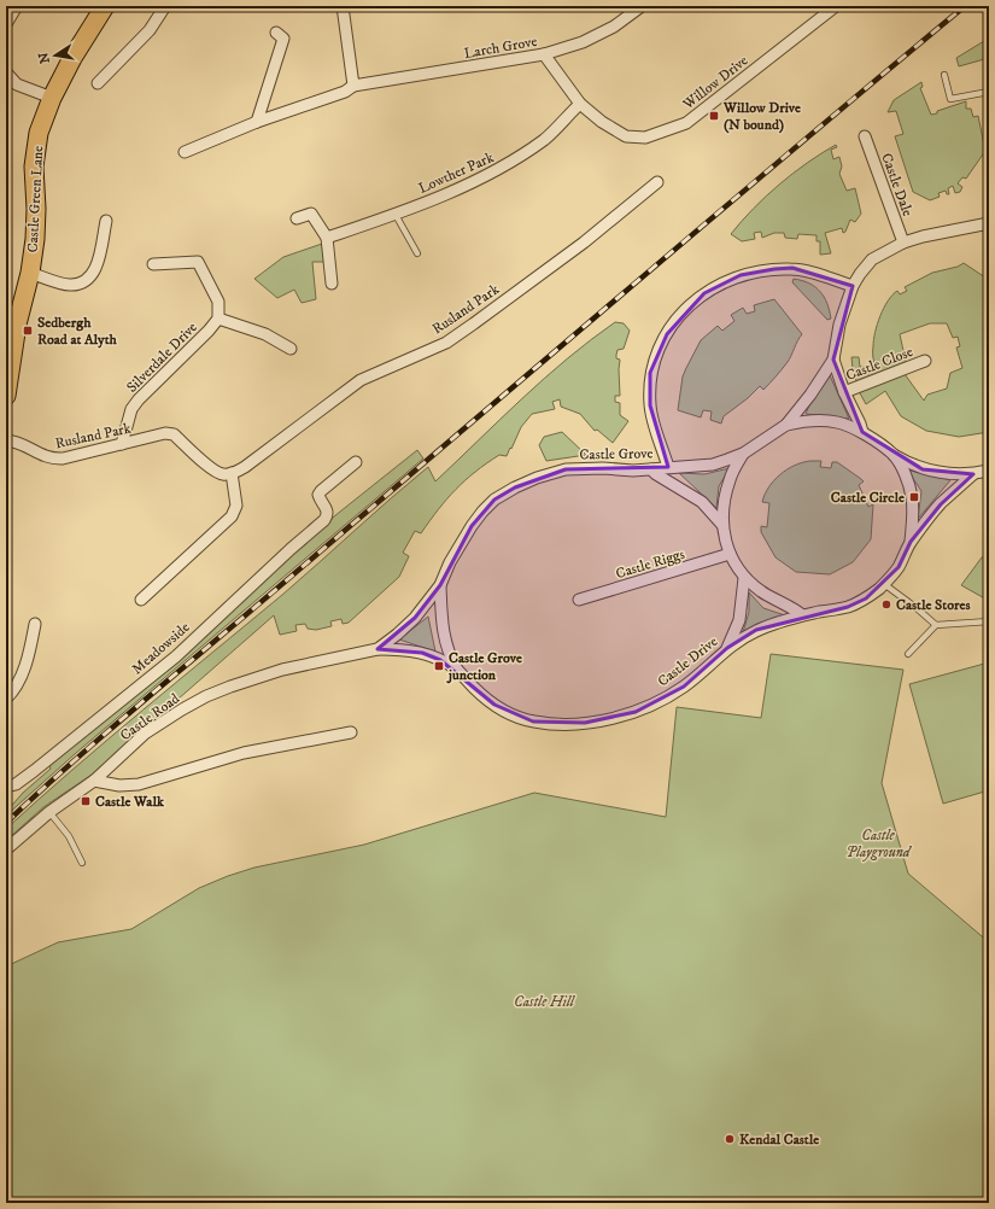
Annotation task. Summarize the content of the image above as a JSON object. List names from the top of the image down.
{
  "streets": {
    "highway": ["Castle Green Lane"],
    "street": [
      "Larch Grove",
      "Willow Drive",
      "Lowther Park",
      "Castle Dale",
      "Rusland Park",
      "Silverdale Drive",
      "Castle Close",
      "Castle Grove",
      "Castle Riggs",
      "Meadowside",
      "Castle Drive",
      "Castle Road"
    ]
  },
  "crossings": [
    ["Larch Grove", "Willow Drive"],
    ["Willow Drive", "Lowther Park"],
    ["Castle Dale", "Castle Grove"],
    ["Rusland Park", "Silverdale Drive"],
    ["Castle Close", "Castle Grove"],
    ["Castle Grove", "Castle Drive"],
    ["Castle Grove", "Castle Road"]
  ],
  "parks": ["Castle Playground", "Castle Hill"],
  "places": {
    "transit": [
      "Willow Drive (N bound)",
      "Sedbergh Road at Alyth",
      "Castle Circle",
      "Castle Grove junction",
      "Castle Walk"
    ],
    "other": ["Castle Stores", "Kendal Castle"]
  },
  "north": "left"
}
